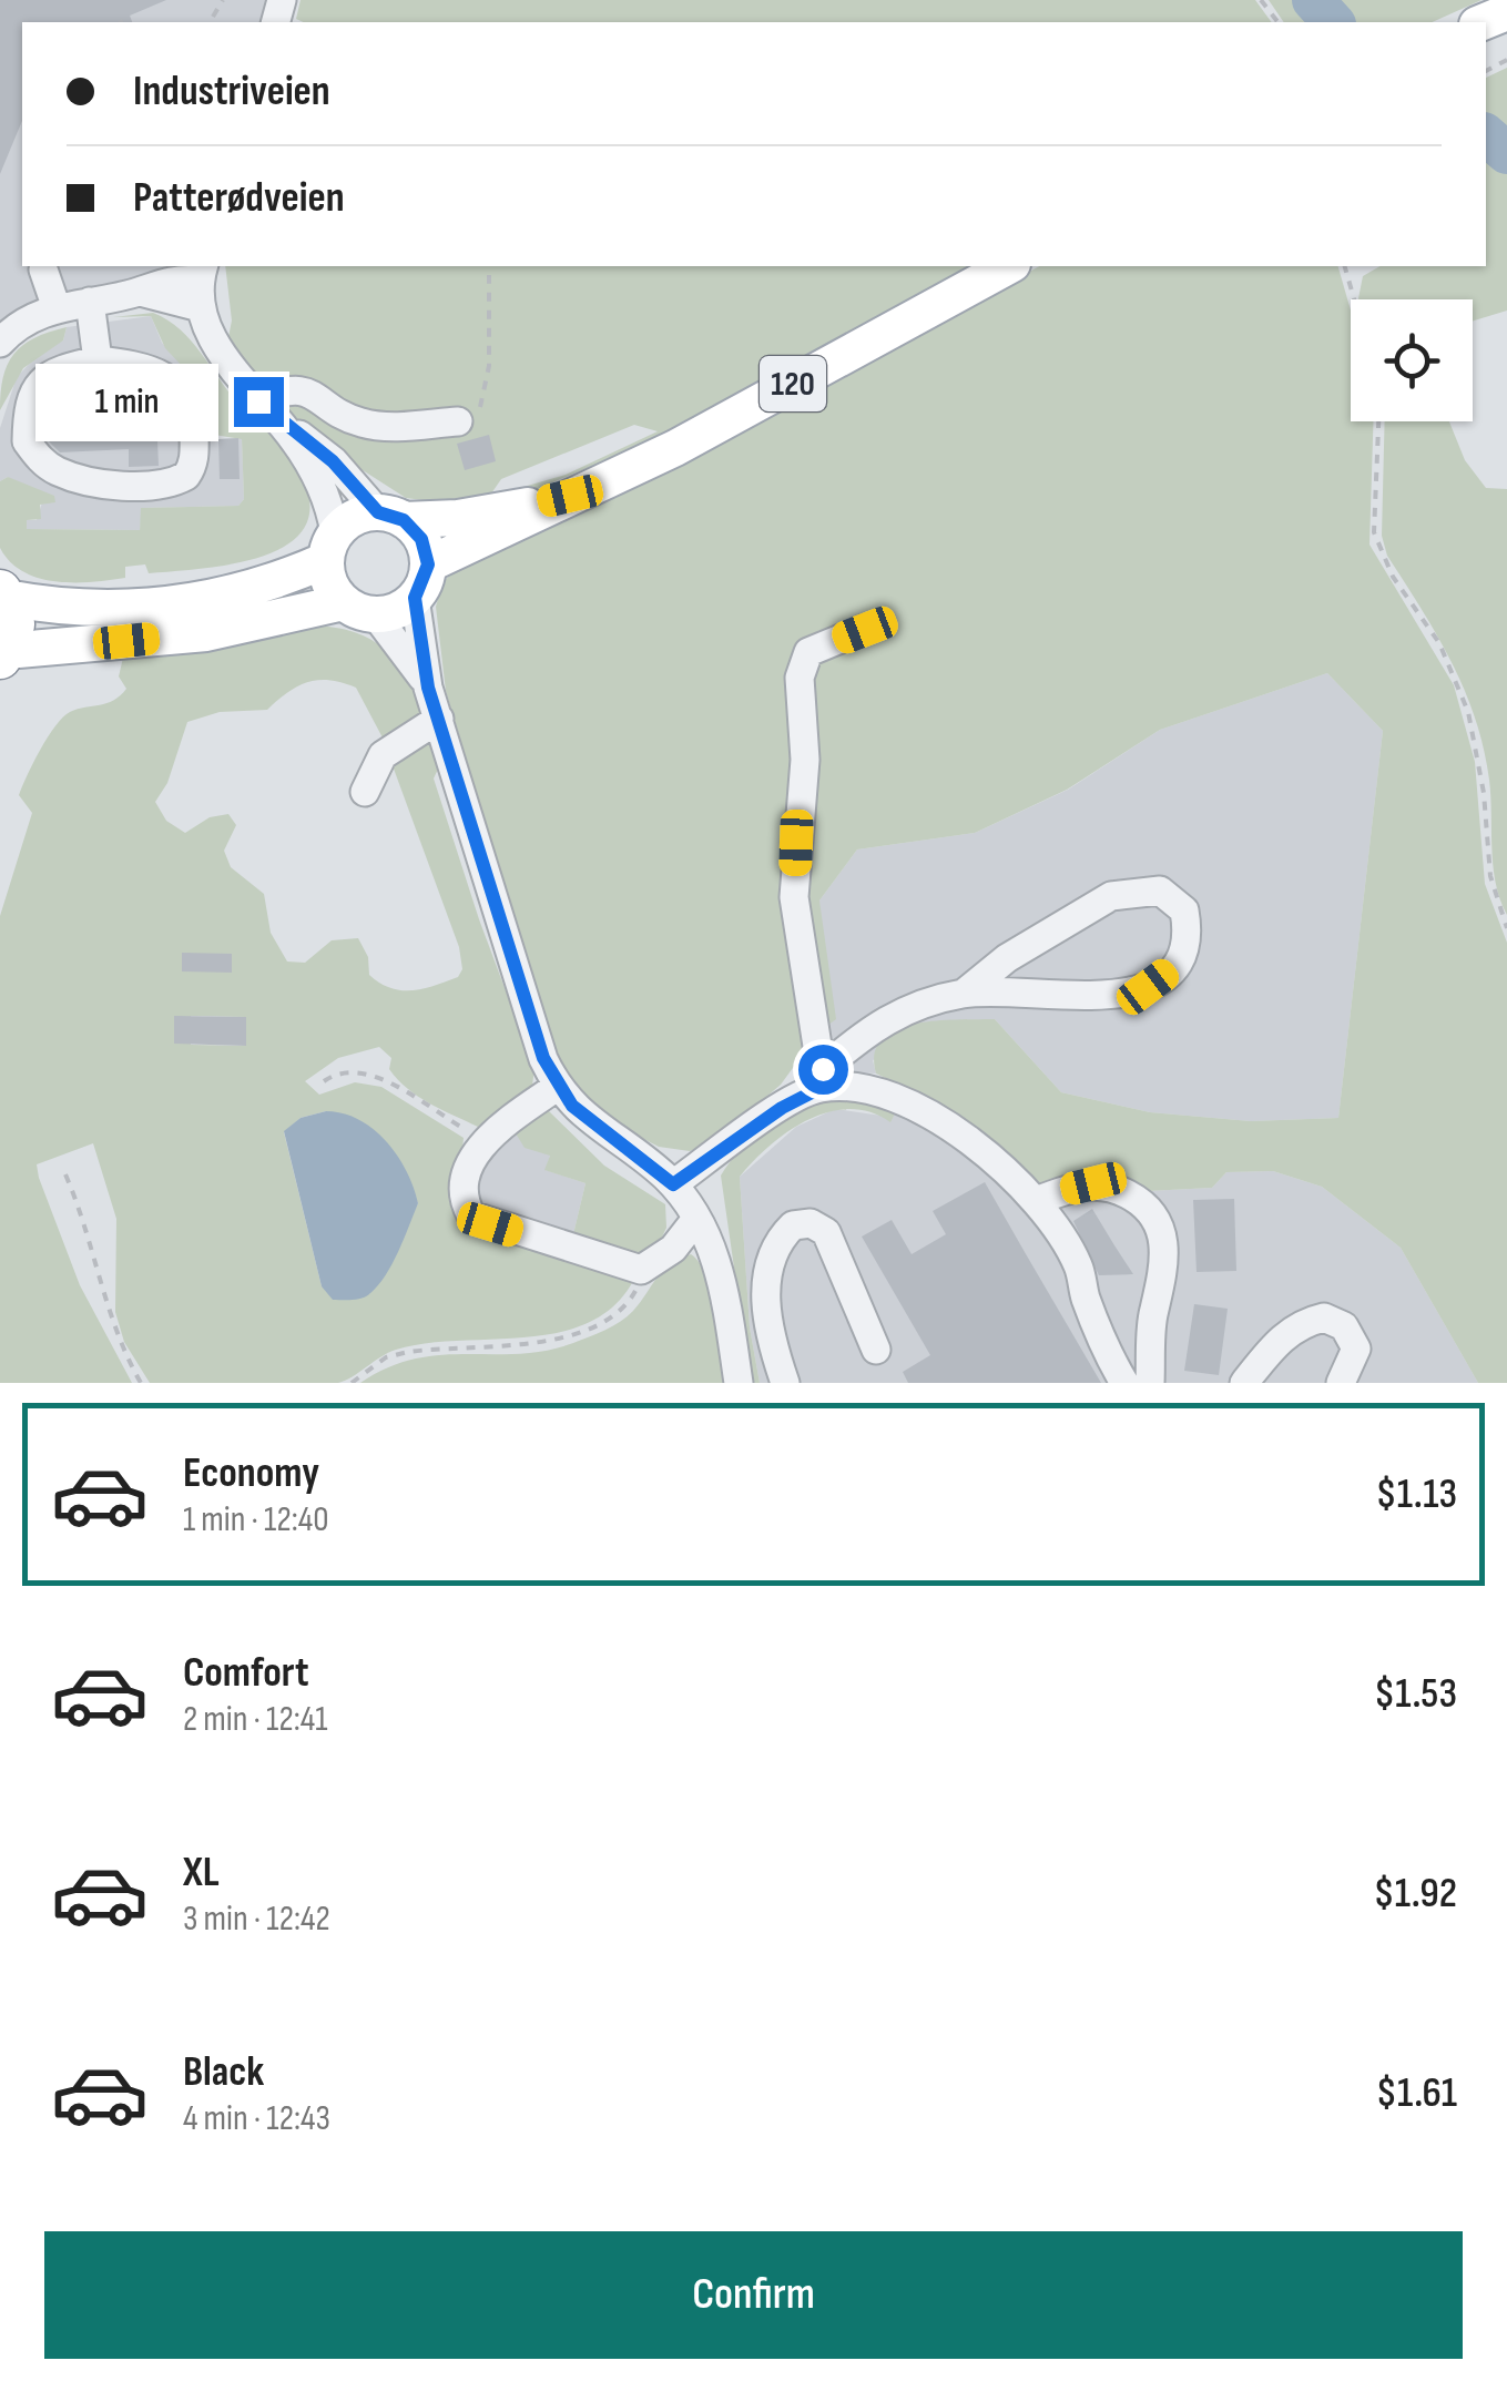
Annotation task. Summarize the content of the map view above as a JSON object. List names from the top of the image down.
{
  "streets": {
    "main road": ["120"]
  },
  "page": {
    "banner": ["Industriveien", "Patterødveien"],
    "bubble": "1 min",
    "list": [
      {
        "name": "Economy",
        "note": "1 min · 12:40",
        "value": "$1.13"
      },
      {
        "name": "Comfort",
        "note": "2 min · 12:41",
        "value": "$1.53"
      },
      {
        "name": "XL",
        "note": "3 min · 12:42",
        "value": "$1.92"
      },
      {
        "name": "Black",
        "note": "4 min · 12:43",
        "value": "$1.61"
      }
    ],
    "buttons": "Confirm"
  }
}
